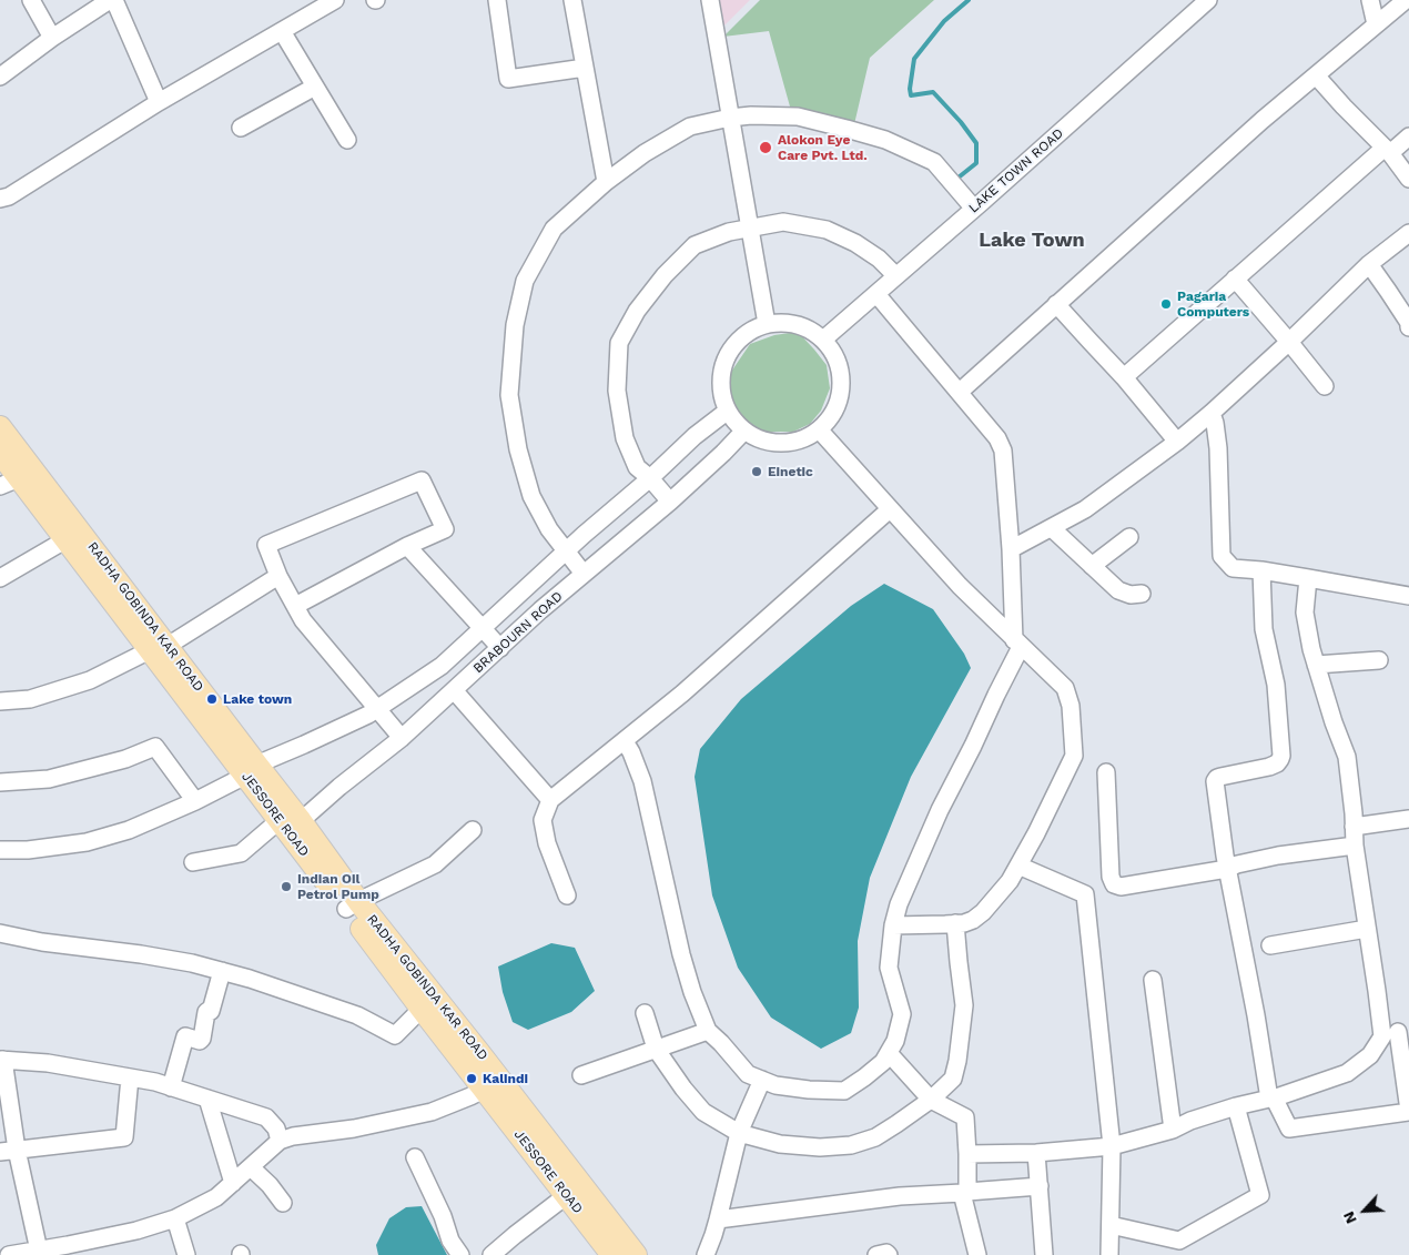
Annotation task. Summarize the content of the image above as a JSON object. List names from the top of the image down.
{
  "streets": {
    "main road": ["RADHA GOBINDA KAR ROAD", "JESSORE ROAD"],
    "street": ["LAKE TOWN ROAD", "BRABOURN ROAD"]
  },
  "crossings": [
    ["LAKE TOWN ROAD", "BRABOURN ROAD"],
    ["RADHA GOBINDA KAR ROAD", "BRABOURN ROAD"],
    ["RADHA GOBINDA KAR ROAD", "JESSORE ROAD"],
    ["BRABOURN ROAD", "JESSORE ROAD"]
  ],
  "districts": ["Lake Town"],
  "places": [
    "Alokon Eye Care Pvt. Ltd.",
    "Pagaria Computers",
    "Einetic",
    "Lake town",
    "Indian Oil Petrol Pump",
    "Kalindi"
  ],
  "north": "bottom left"
}
